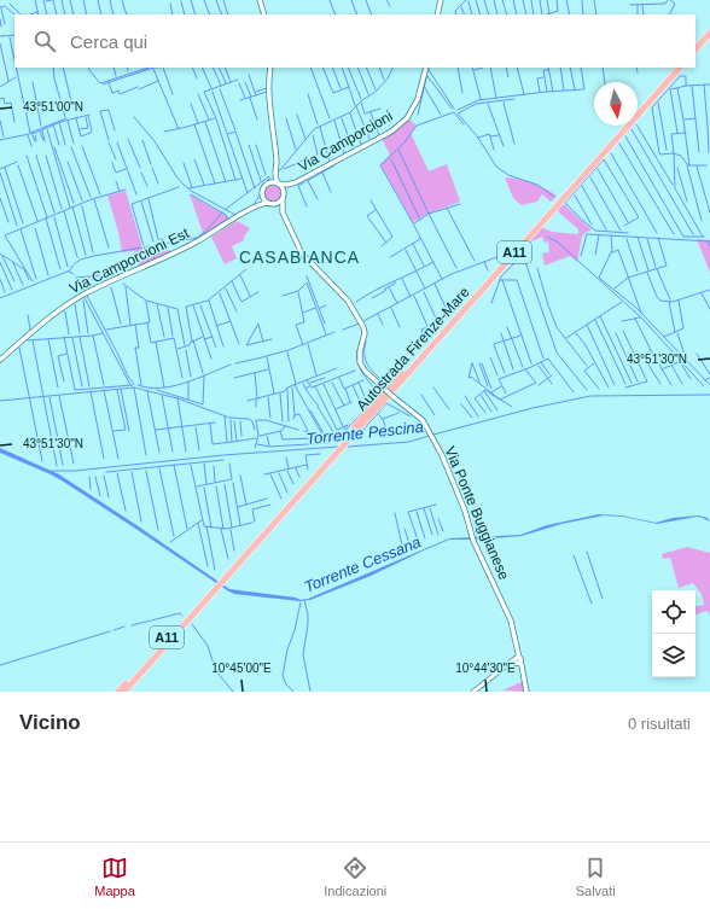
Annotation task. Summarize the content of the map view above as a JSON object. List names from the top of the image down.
{
  "streets": {
    "highway": ["A11", "Autostrada Firenze-Mare"],
    "main road": ["Via Camporcioni", "Via Camporcioni Est", "Via Ponte Buggianese"]
  },
  "districts": ["CASABIANCA"],
  "water": ["Torrente Pescina", "Torrente Cessana"],
  "north": "bottom",
  "page": {
    "search": "Cerca qui",
    "heading": ["Vicino", "0 risultati"],
    "nav": ["Mappa", "Indicazioni", "Salvati"]
  },
  "coordinates": [
    "43°51'00\"N",
    "43°51'30\"N",
    "10°45'00\"E",
    "10°44'30\"E"
  ]
}
